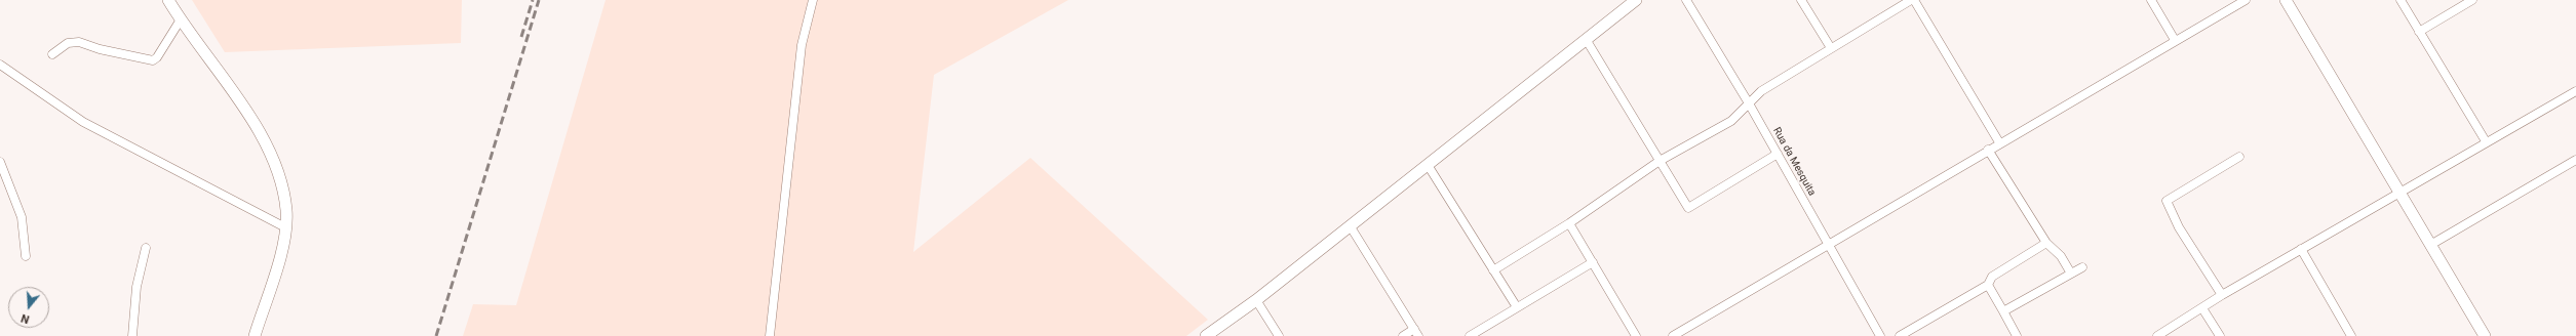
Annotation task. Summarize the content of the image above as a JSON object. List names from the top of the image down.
{
  "streets": {
    "street": ["Rua da Mesquita"]
  },
  "north": "bottom"
}
